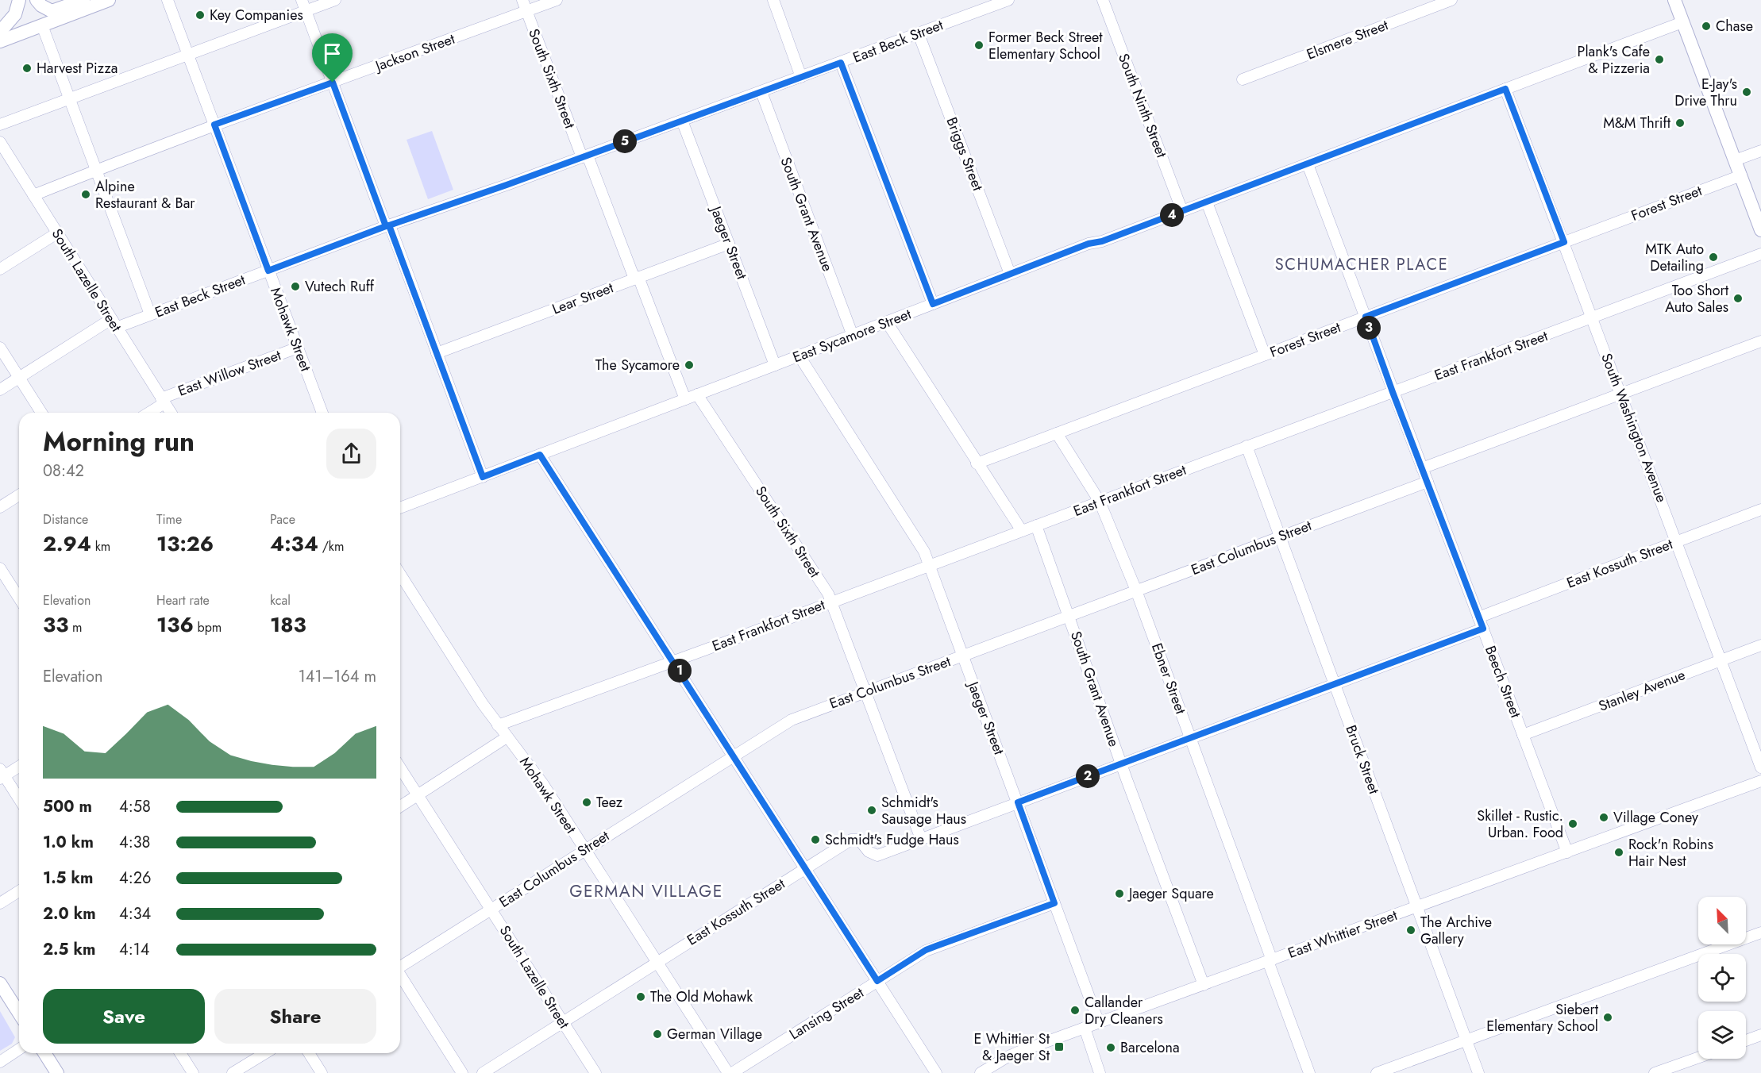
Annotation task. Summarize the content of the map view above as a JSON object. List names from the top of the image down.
{
  "streets": {
    "street": [
      "Elsmere Street",
      "East Beck Street",
      "Jackson Street",
      "South Sixth Street",
      "South Ninth Street",
      "Briggs Street",
      "Forest Street",
      "South Grant Avenue",
      "Jaeger Street",
      "South Lazelle Street",
      "Lear Street",
      "Mohawk Street",
      "East Sycamore Street",
      "East Frankfort Street",
      "East Willow Street",
      "South Washington Avenue",
      "East Columbus Street",
      "East Kossuth Street",
      "Ebner Street",
      "Beech Street",
      "Stanley Avenue",
      "Bruck Street",
      "East Whittier Street",
      "Lansing Street"
    ]
  },
  "crossings": [
    ["East Beck Street", "South Sixth Street"],
    ["East Beck Street", "Briggs Street"],
    ["East Beck Street", "South Grant Avenue"],
    ["East Beck Street", "Jaeger Street"],
    ["East Beck Street", "South Lazelle Street"],
    ["East Beck Street", "Mohawk Street"],
    ["Jackson Street", "South Sixth Street"],
    ["Jackson Street", "South Lazelle Street"],
    ["Jackson Street", "Mohawk Street"],
    ["South Sixth Street", "Lear Street"],
    ["South Sixth Street", "East Sycamore Street"],
    ["South Sixth Street", "East Frankfort Street"],
    ["South Sixth Street", "East Columbus Street"],
    ["South Sixth Street", "East Kossuth Street"],
    ["South Ninth Street", "East Sycamore Street"],
    ["Briggs Street", "East Sycamore Street"],
    ["Forest Street", "South Washington Avenue"],
    ["Forest Street", "Ebner Street"],
    ["Forest Street", "Beech Street"],
    ["South Grant Avenue", "East Sycamore Street"],
    ["South Grant Avenue", "East Frankfort Street"],
    ["South Grant Avenue", "East Columbus Street"],
    ["South Grant Avenue", "East Kossuth Street"],
    ["South Grant Avenue", "East Whittier Street"],
    ["Jaeger Street", "Lear Street"],
    ["Jaeger Street", "East Sycamore Street"],
    ["Jaeger Street", "East Frankfort Street"],
    ["Jaeger Street", "East Columbus Street"],
    ["Jaeger Street", "East Kossuth Street"],
    ["Jaeger Street", "East Whittier Street"],
    ["Jaeger Street", "Lansing Street"],
    ["South Lazelle Street", "East Willow Street"],
    ["South Lazelle Street", "East Columbus Street"],
    ["South Lazelle Street", "East Kossuth Street"],
    ["Mohawk Street", "East Frankfort Street"],
    ["Mohawk Street", "East Willow Street"],
    ["Mohawk Street", "East Columbus Street"],
    ["Mohawk Street", "East Kossuth Street"],
    ["East Sycamore Street", "South Washington Avenue"],
    ["East Sycamore Street", "Beech Street"],
    ["East Frankfort Street", "South Washington Avenue"],
    ["East Frankfort Street", "Ebner Street"],
    ["East Frankfort Street", "Beech Street"],
    ["East Frankfort Street", "Bruck Street"],
    ["South Washington Avenue", "East Kossuth Street"],
    ["South Washington Avenue", "Stanley Avenue"],
    ["East Columbus Street", "Ebner Street"],
    ["East Columbus Street", "Beech Street"],
    ["East Columbus Street", "Bruck Street"],
    ["East Kossuth Street", "Ebner Street"],
    ["East Kossuth Street", "Beech Street"],
    ["East Kossuth Street", "Bruck Street"],
    ["Ebner Street", "East Whittier Street"],
    ["Beech Street", "Stanley Avenue"],
    ["Beech Street", "East Whittier Street"],
    ["Bruck Street", "East Whittier Street"]
  ],
  "districts": ["SCHUMACHER PLACE", "GERMAN VILLAGE"],
  "places": {
    "other": [
      "Key Companies",
      "Chase",
      "Former Beck Street Elementary School",
      "Plank's Cafe & Pizzeria",
      "Harvest Pizza",
      "E-Jay's Drive Thru",
      "M&M Thrift",
      "Alpine Restaurant & Bar",
      "MTK Auto Detailing",
      "Vutech Ruff",
      "Too Short Auto Sales",
      "The Sycamore",
      "Teez",
      "Schmidt's Sausage Haus",
      "Village Coney",
      "Skillet - Rustic. Urban. Food",
      "Schmidt's Fudge Haus",
      "Rock'n Robins Hair Nest",
      "Jaeger Square",
      "The Archive Gallery",
      "The Old Mohawk",
      "Callander Dry Cleaners",
      "Siebert Elementary School",
      "German Village",
      "Barcelona"
    ],
    "transit": ["E Whittier St & Jaeger St"]
  },
  "north": "top left",
  "page": {
    "pins": [
      "5",
      "4",
      "3",
      "1",
      "2"
    ],
    "heading": ["Morning run", "08:42"],
    "stats": [
      ["Distance", "2.94 km"],
      ["Time", "13:26"],
      ["Pace", "4:34 /km"],
      ["Elevation", "33 m"],
      ["Heart rate", "136 bpm"],
      ["kcal", "183"]
    ],
    "chart": ["Elevation", "141–164 m"],
    "list": [
      {
        "name": "500 m",
        "note": "4:58"
      },
      {
        "name": "1.0 km",
        "note": "4:38"
      },
      {
        "name": "1.5 km",
        "note": "4:26"
      },
      {
        "name": "2.0 km",
        "note": "4:34"
      },
      {
        "name": "2.5 km",
        "note": "4:14"
      }
    ],
    "buttons": ["Save", "Share"]
  }
}
